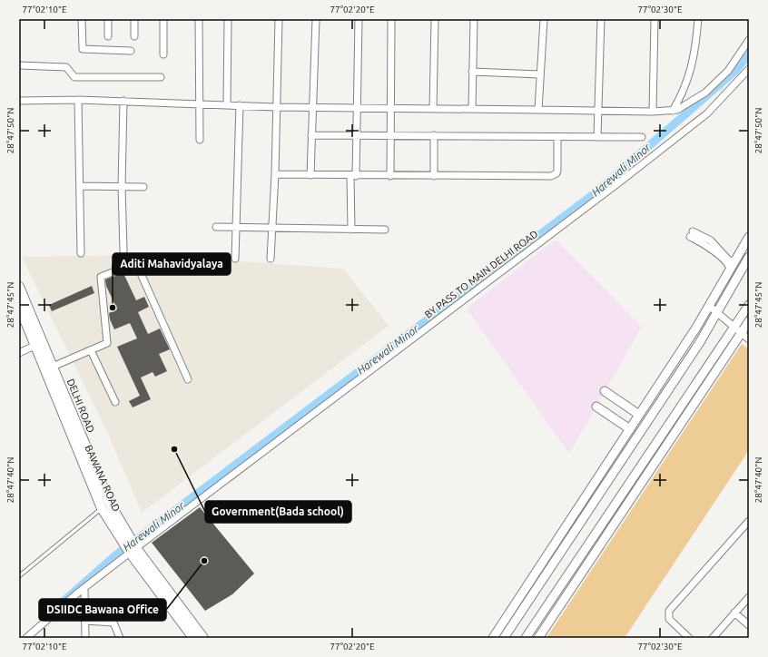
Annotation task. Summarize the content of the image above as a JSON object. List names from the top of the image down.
{
  "streets": {
    "main road": ["DELHI ROAD", "BAWANA ROAD"],
    "street": ["BY PASS TO MAIN DELHI ROAD"]
  },
  "crossings": [
    ["BY PASS TO MAIN DELHI ROAD", "BAWANA ROAD"],
    ["DELHI ROAD", "BAWANA ROAD"]
  ],
  "water": ["Harewali Minor"],
  "places": ["Aditi Mahavidyalaya", "Government(Bada school)", "DSIIDC Bawana Office"],
  "coordinates": [
    "77°02'10\"E",
    "77°02'20\"E",
    "77°02'30\"E",
    "28°47'50\"N",
    "28°47'45\"N",
    "28°47'40\"N"
  ]
}
